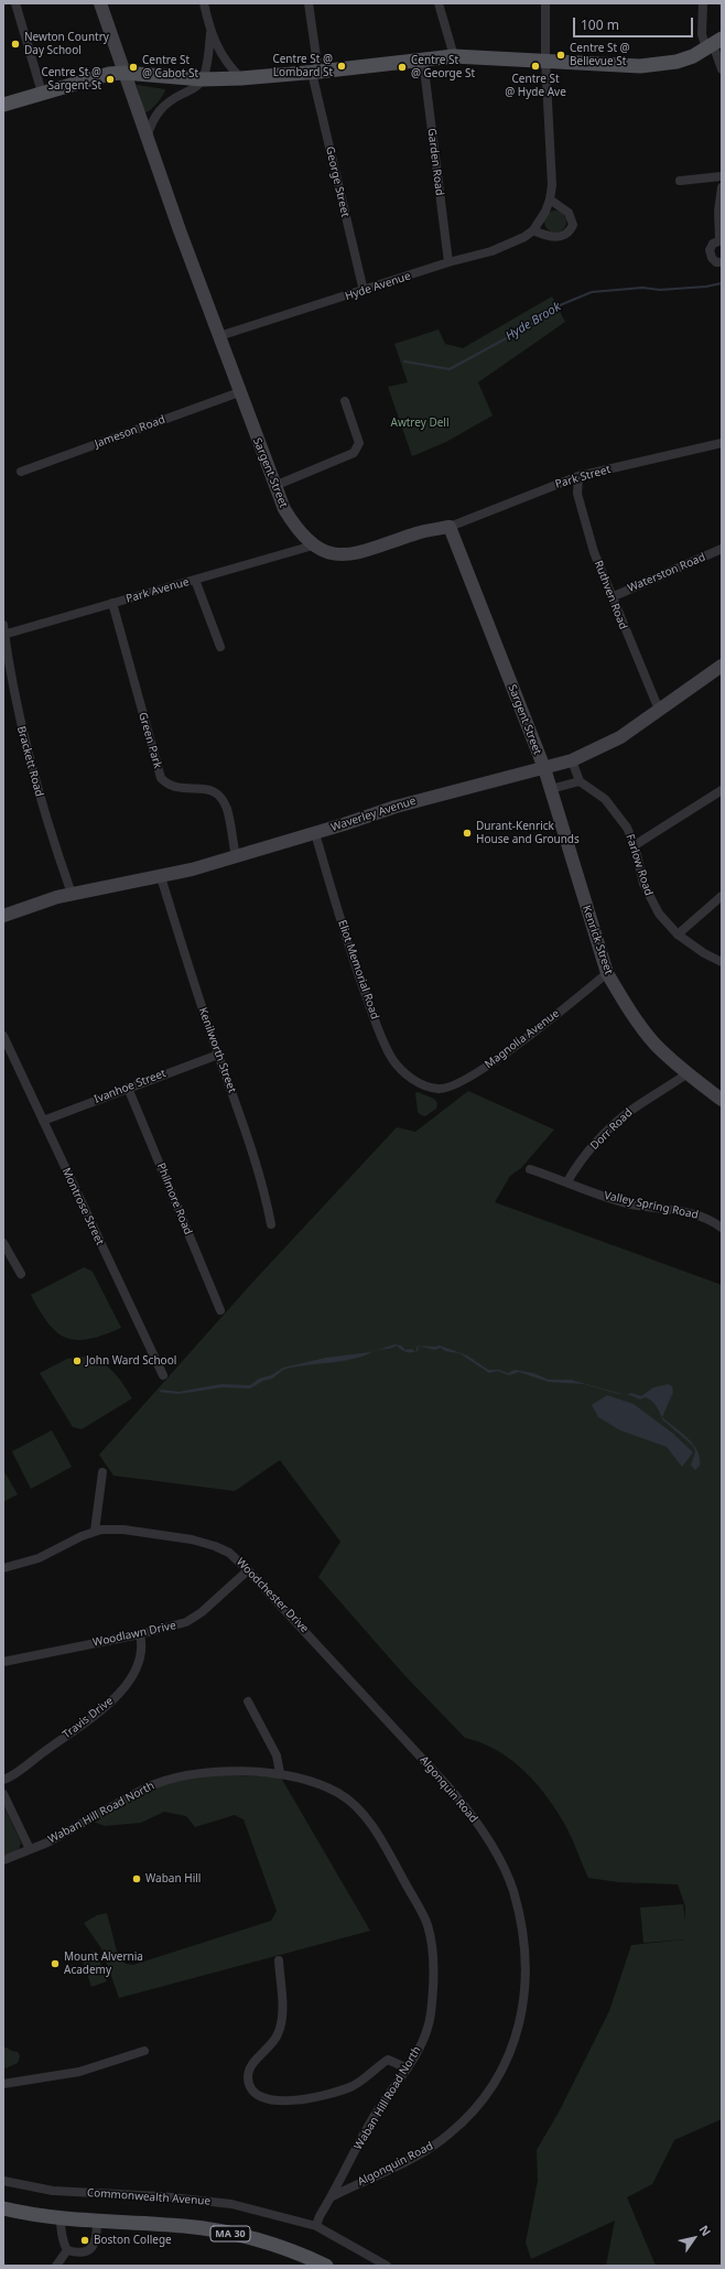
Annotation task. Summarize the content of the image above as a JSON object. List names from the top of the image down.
{
  "streets": {
    "main road": ["MA 30"],
    "street": [
      "Garden Road",
      "George Street",
      "Hyde Avenue",
      "Jameson Road",
      "Sargent Street",
      "Park Street",
      "Waterston Road",
      "Park Avenue",
      "Ruthven Road",
      "Green Park",
      "Brackett Road",
      "Waverley Avenue",
      "Farlow Road",
      "Kenrick Street",
      "Eliot Memorial Road",
      "Magnolia Avenue",
      "Kenilworth Street",
      "Ivanhoe Street",
      "Dorr Road",
      "Philmore Road",
      "Valley Spring Road",
      "Montrose Street",
      "Woodchester Drive",
      "Woodlawn Drive",
      "Travis Drive",
      "Algonquin Road",
      "Waban Hill Road North",
      "Commonwealth Avenue"
    ]
  },
  "crossings": [
    ["Garden Road", "Hyde Avenue"],
    ["George Street", "Hyde Avenue"],
    ["Hyde Avenue", "Sargent Street"],
    ["Jameson Road", "Sargent Street"],
    ["Sargent Street", "Park Street"],
    ["Sargent Street", "Park Avenue"],
    ["Sargent Street", "Waverley Avenue"],
    ["Sargent Street", "Kenrick Street"],
    ["Park Street", "Ruthven Road"],
    ["Waterston Road", "Ruthven Road"],
    ["Park Avenue", "Green Park"],
    ["Park Avenue", "Brackett Road"],
    ["Ruthven Road", "Waverley Avenue"],
    ["Green Park", "Waverley Avenue"],
    ["Brackett Road", "Waverley Avenue"],
    ["Waverley Avenue", "Kenrick Street"],
    ["Waverley Avenue", "Eliot Memorial Road"],
    ["Waverley Avenue", "Kenilworth Street"],
    ["Kenrick Street", "Magnolia Avenue"],
    ["Kenrick Street", "Dorr Road"],
    ["Eliot Memorial Road", "Magnolia Avenue"],
    ["Kenilworth Street", "Ivanhoe Street"],
    ["Ivanhoe Street", "Philmore Road"],
    ["Ivanhoe Street", "Montrose Street"],
    ["Dorr Road", "Valley Spring Road"],
    ["Woodchester Drive", "Woodlawn Drive"],
    ["Woodchester Drive", "Algonquin Road"],
    ["Woodlawn Drive", "Travis Drive"],
    ["Algonquin Road", "Waban Hill Road North"],
    ["Waban Hill Road North", "Commonwealth Avenue"]
  ],
  "water": ["Hyde Brook"],
  "parks": ["Awtrey Dell"],
  "places": [
    "Newton Country Day School",
    "Centre St @ Bellevue St",
    "Centre St @ Lombard St",
    "Centre St @ Hyde Ave",
    "Centre St @ Cabot St",
    "Centre St @ George St",
    "Centre St @ Sargent St",
    "Durant-Kenrick House and Grounds",
    "John Ward School",
    "Waban Hill",
    "Mount Alvernia Academy",
    "Boston College"
  ],
  "scale_bar": "100 m",
  "north": "top right"
}
